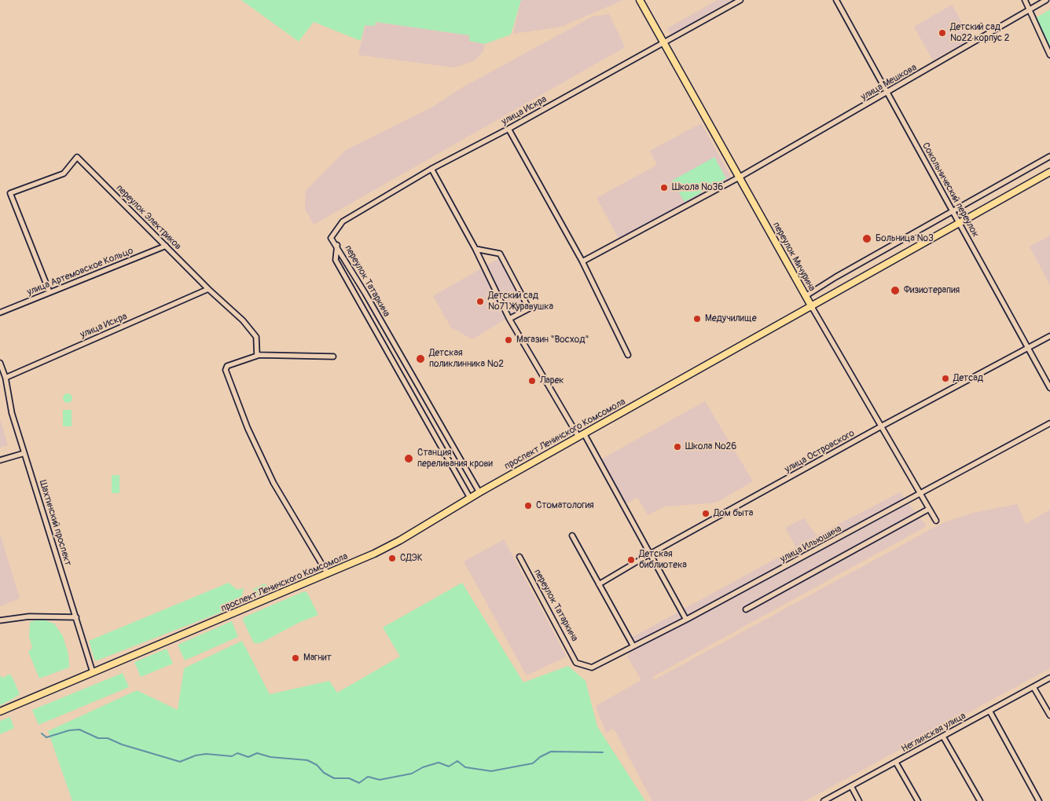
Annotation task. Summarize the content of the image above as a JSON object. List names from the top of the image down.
{
  "streets": {
    "main road": ["переулок Мичурина", "проспект Ленинского Комсомола"],
    "street": [
      "улица Мешкова",
      "улица Искра",
      "Сокольнический переулок",
      "переулок Электриков",
      "улица Артемовское Кольцо",
      "переулок Татаркина",
      "улица Островского",
      "Шахтинский проспект",
      "улица Ильюшина",
      "Неглинская улица"
    ]
  },
  "crossings": [
    ["улица Мешкова", "Сокольнический переулок"],
    ["улица Мешкова", "переулок Мичурина"],
    ["улица Искра", "переулок Электриков"],
    ["улица Искра", "переулок Мичурина"],
    ["улица Искра", "переулок Татаркина"],
    ["улица Искра", "Шахтинский проспект"],
    ["Сокольнический переулок", "проспект Ленинского Комсомола"],
    ["Сокольнический переулок", "улица Островского"],
    ["переулок Электриков", "улица Артемовское Кольцо"],
    ["переулок Мичурина", "проспект Ленинского Комсомола"],
    ["переулок Мичурина", "улица Островского"],
    ["переулок Мичурина", "улица Ильюшина"],
    ["переулок Татаркина", "проспект Ленинского Комсомола"],
    ["переулок Татаркина", "улица Ильюшина"],
    ["проспект Ленинского Комсомола", "Шахтинский проспект"]
  ],
  "places": [
    "Детский сад №22 корпус 2",
    "Школа №36",
    "Больница №3",
    "Физиотерапия",
    "Детский сад №71 Журавушка",
    "Медучилище",
    "Магазин \"Восход\"",
    "Детская поликлинника №2",
    "Детсад",
    "Ларек",
    "Школа №26",
    "Станция переливания крови",
    "Стоматология",
    "Дом быта",
    "СДЭК",
    "Детская библиотека",
    "Магнит"
  ]
}
